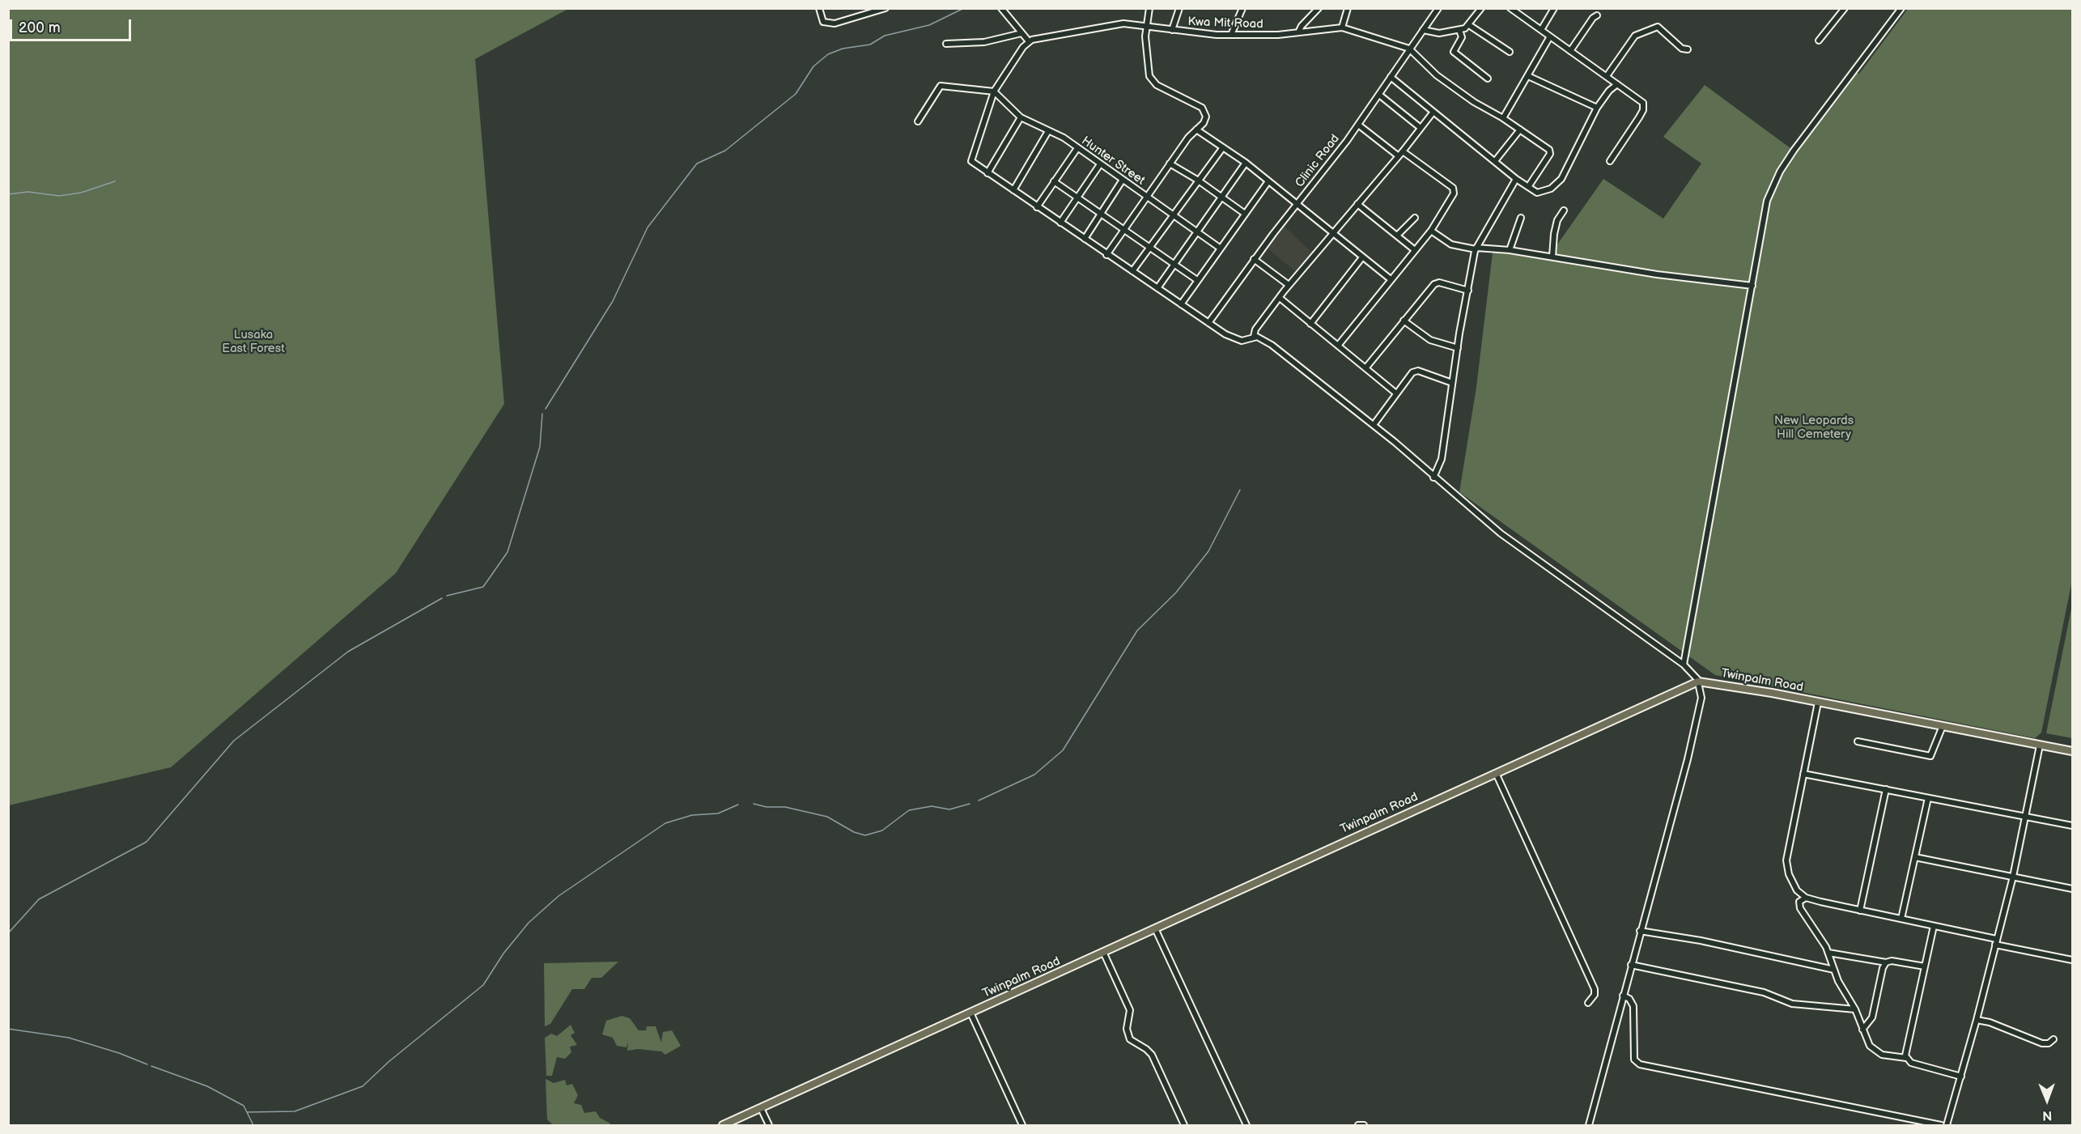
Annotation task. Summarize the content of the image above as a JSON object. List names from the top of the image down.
{
  "streets": {
    "main road": ["Twinpalm Road"],
    "street": ["Kwa Mit Road", "Hunter Street", "Clinic Road"]
  },
  "crossings": [
    ["Kwa Mit Road", "Clinic Road"]
  ],
  "parks": ["Lusaka East Forest", "New Leopards Hill Cemetery"],
  "scale_bar": "200 m",
  "north": "bottom"
}
